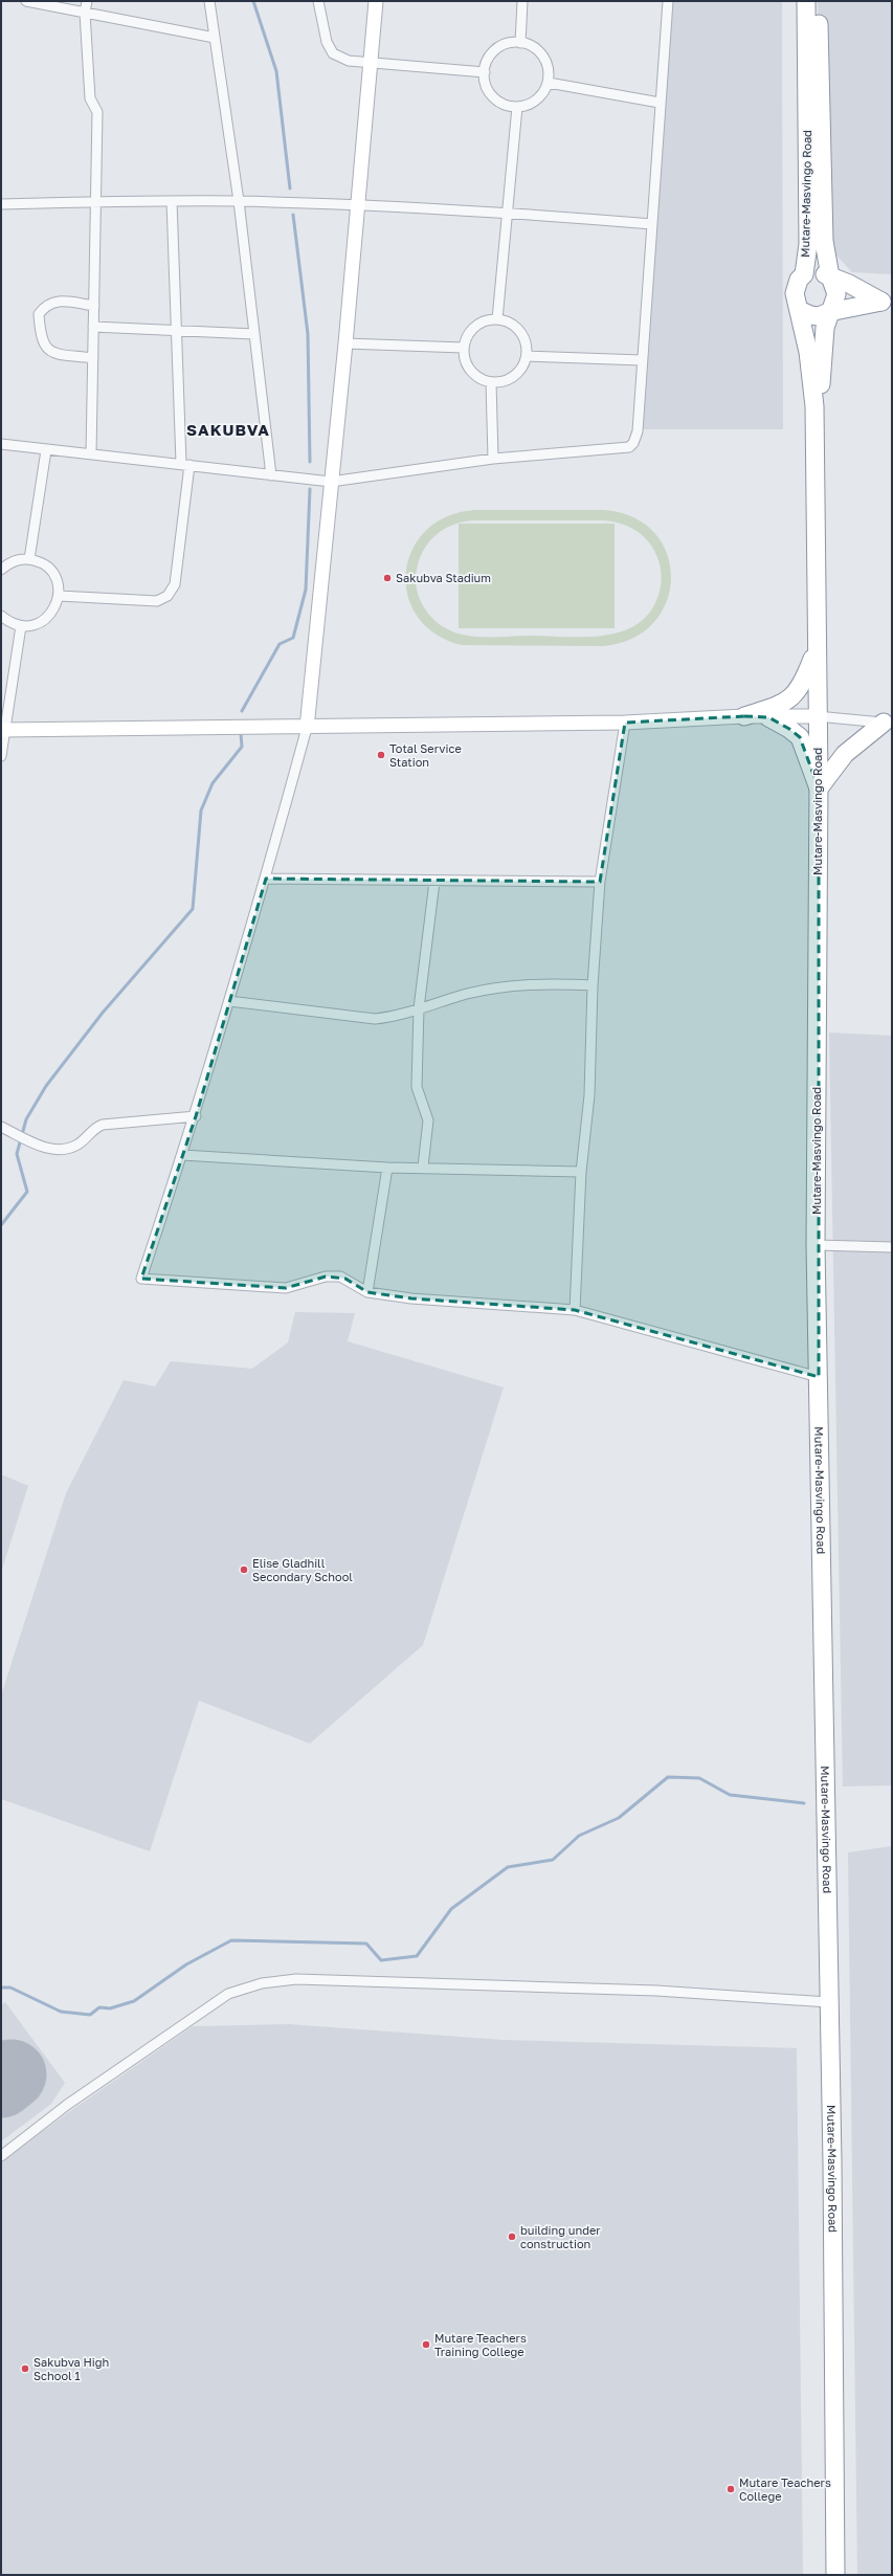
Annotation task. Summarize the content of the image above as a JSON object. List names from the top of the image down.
{
  "streets": {
    "highway": ["Mutare-Masvingo Road"]
  },
  "districts": ["SAKUBVA"],
  "places": [
    "Sakubva Stadium",
    "Total Service Station",
    "Elise Gladhill Secondary School",
    "building under construction",
    "Mutare Teachers Training College",
    "Sakubva High School 1",
    "Mutare Teachers College"
  ]
}
